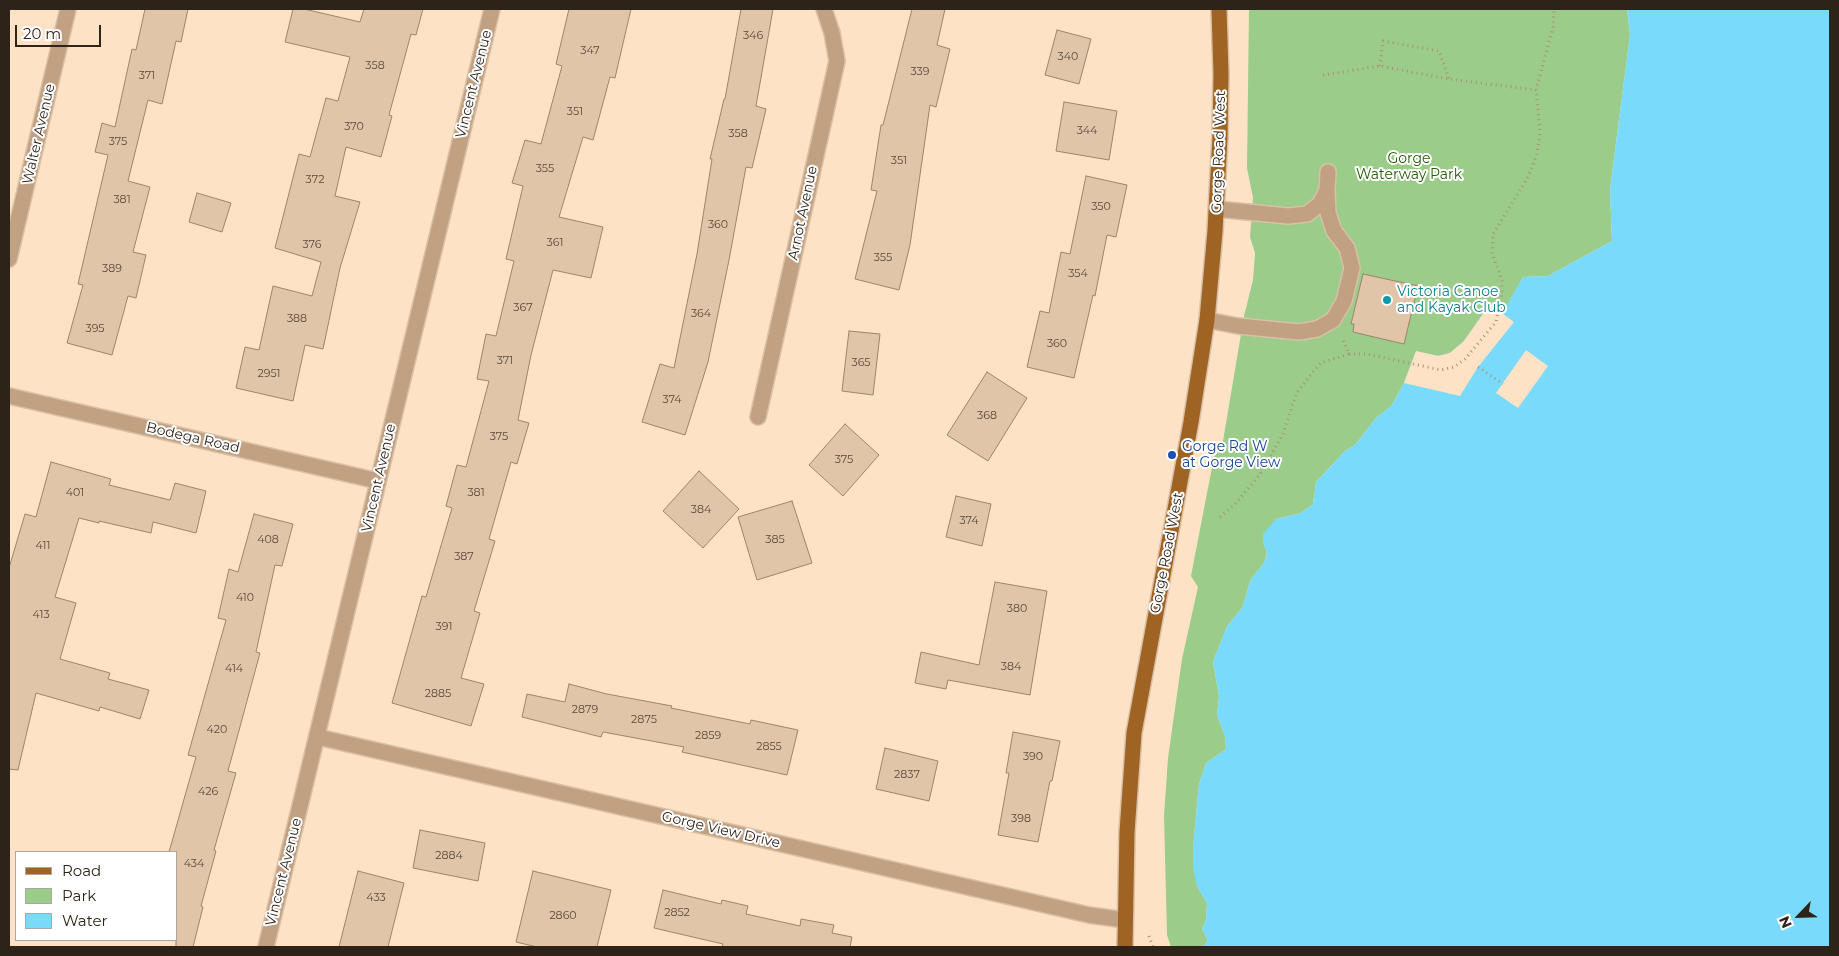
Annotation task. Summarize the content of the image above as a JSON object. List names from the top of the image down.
{
  "streets": {
    "main road": ["Gorge Road West"],
    "street": [
      "Vincent Avenue",
      "Walter Avenue",
      "Arnot Avenue",
      "Bodega Road",
      "Gorge View Drive"
    ]
  },
  "crossings": [
    ["Vincent Avenue", "Bodega Road"],
    ["Vincent Avenue", "Gorge View Drive"],
    ["Gorge Road West", "Gorge View Drive"]
  ],
  "parks": ["Gorge Waterway Park"],
  "places": ["Victoria Canoe and Kayak Club", "Gorge Rd W at Gorge View"],
  "house_numbers": [
    "346",
    "347",
    "340",
    "358",
    "339",
    "371",
    "351",
    "370",
    "344",
    "358",
    "375",
    "351",
    "355",
    "372",
    "381",
    "350",
    "360",
    "361",
    "376",
    "355",
    "389",
    "354",
    "367",
    "364",
    "388",
    "395",
    "360",
    "371",
    "365",
    "2951",
    "374",
    "368",
    "375",
    "375",
    "401",
    "381",
    "384",
    "374",
    "408",
    "385",
    "411",
    "387",
    "410",
    "380",
    "413",
    "391",
    "384",
    "414",
    "2885",
    "2879",
    "2875",
    "420",
    "2859",
    "2855",
    "390",
    "2837",
    "426",
    "398",
    "2884",
    "434",
    "433",
    "2852",
    "2860"
  ],
  "legend": ["Road", "Park", "Water"],
  "scale_bar": "20 m",
  "north": "bottom left"
}
